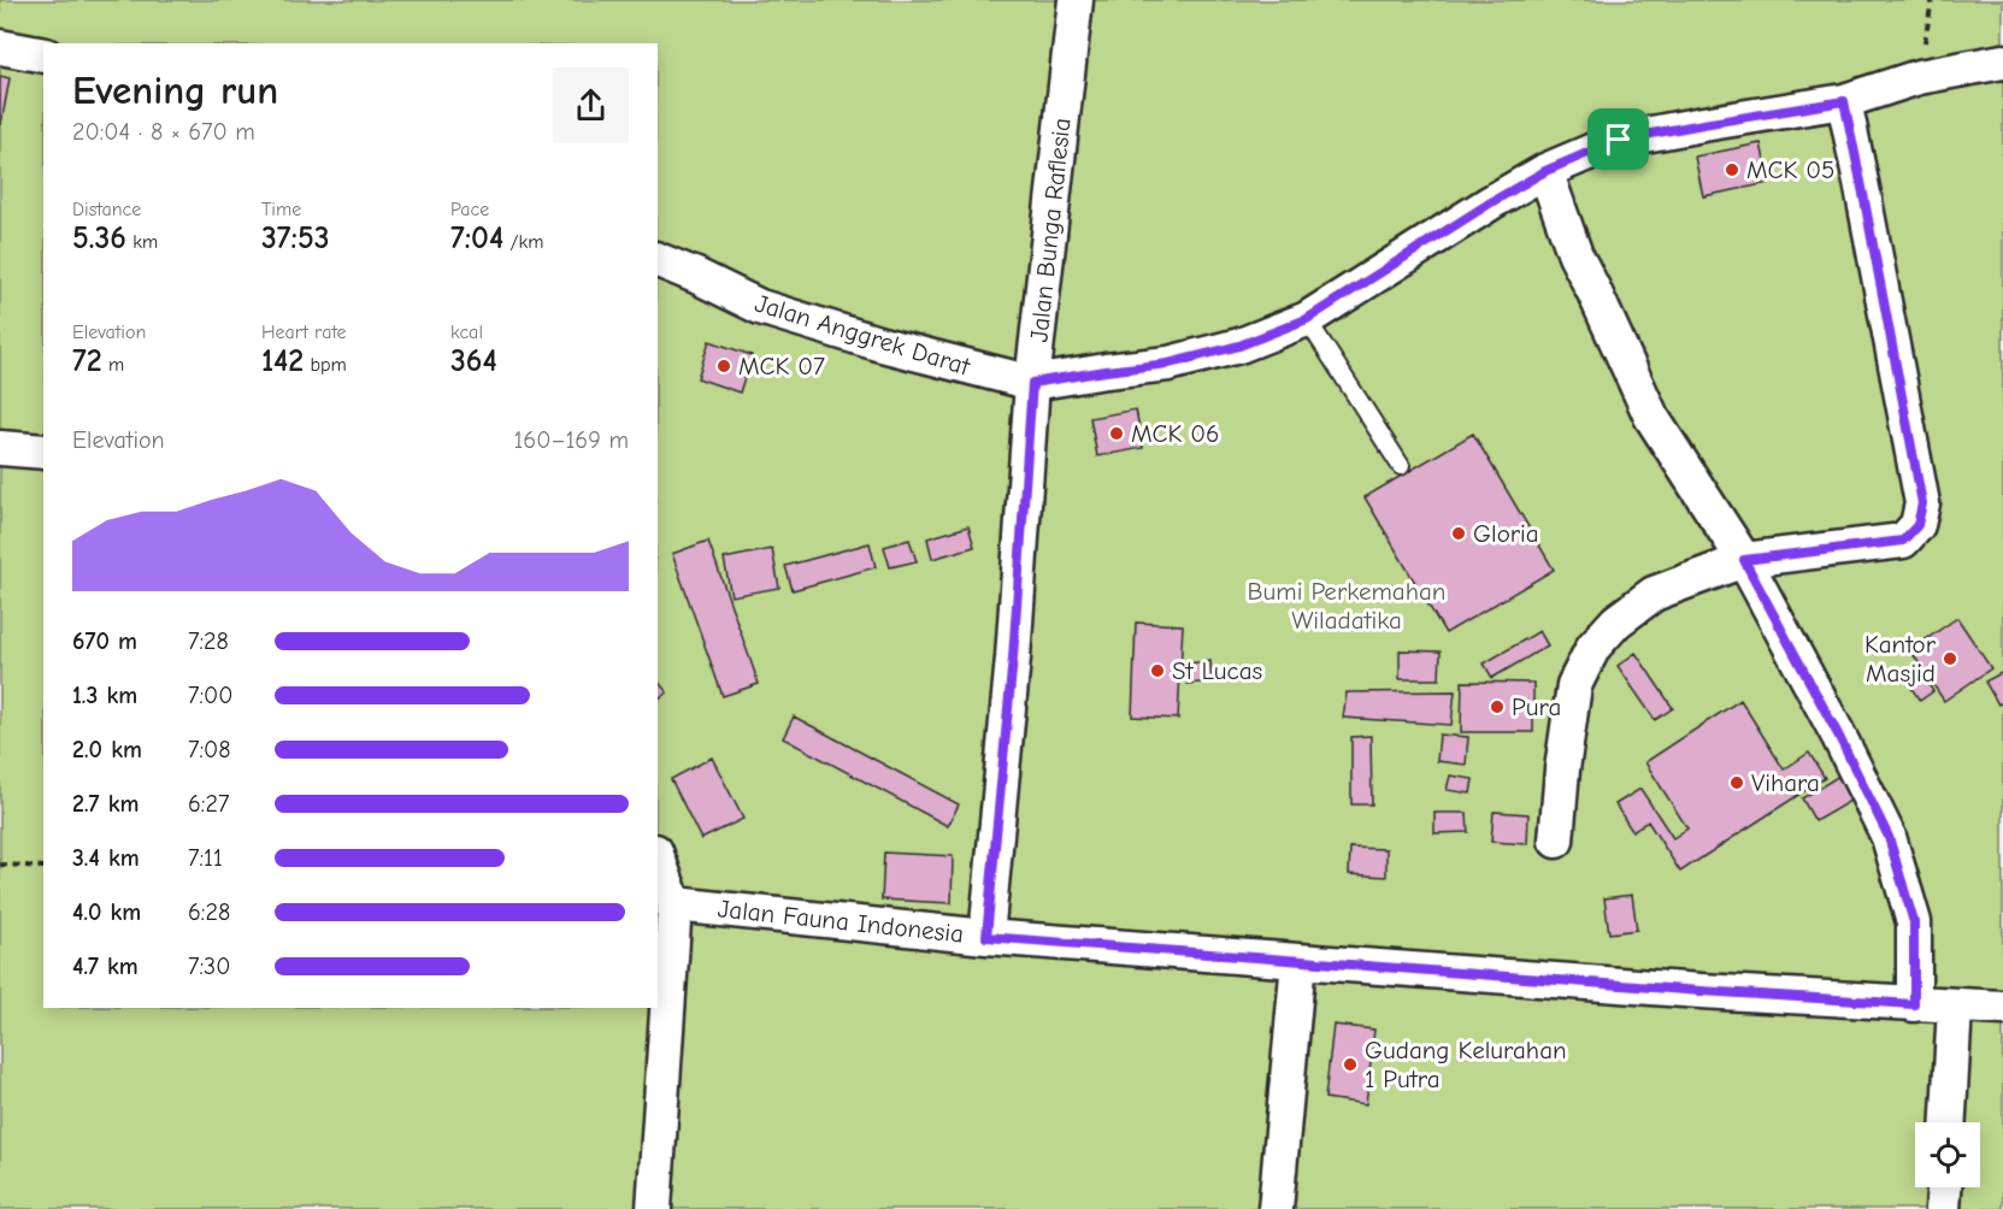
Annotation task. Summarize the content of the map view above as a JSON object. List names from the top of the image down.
{
  "streets": {
    "street": ["Jalan Bunga Raflesia", "Jalan Anggrek Darat", "Jalan Fauna Indonesia"]
  },
  "crossings": [
    ["Jalan Bunga Raflesia", "Jalan Anggrek Darat"],
    ["Jalan Bunga Raflesia", "Jalan Fauna Indonesia"]
  ],
  "parks": ["Bumi Perkemahan Wiladatika"],
  "places": [
    "MCK 05",
    "MCK 07",
    "MCK 06",
    "Gloria",
    "Kantor Masjid",
    "St Lucas",
    "Pura",
    "Vihara",
    "Gudang Kelurahan 1 Putra"
  ],
  "page": {
    "heading": ["Evening run", "20:04 · 8 × 670 m"],
    "stats": [
      ["Distance", "5.36 km"],
      ["Time", "37:53"],
      ["Pace", "7:04 /km"],
      ["Elevation", "72 m"],
      ["Heart rate", "142 bpm"],
      ["kcal", "364"]
    ],
    "chart": ["Elevation", "160–169 m"],
    "list": [
      {
        "name": "670 m",
        "note": "7:28"
      },
      {
        "name": "1.3 km",
        "note": "7:00"
      },
      {
        "name": "2.0 km",
        "note": "7:08"
      },
      {
        "name": "2.7 km",
        "note": "6:27"
      },
      {
        "name": "3.4 km",
        "note": "7:11"
      },
      {
        "name": "4.0 km",
        "note": "6:28"
      },
      {
        "name": "4.7 km",
        "note": "7:30"
      }
    ]
  }
}
